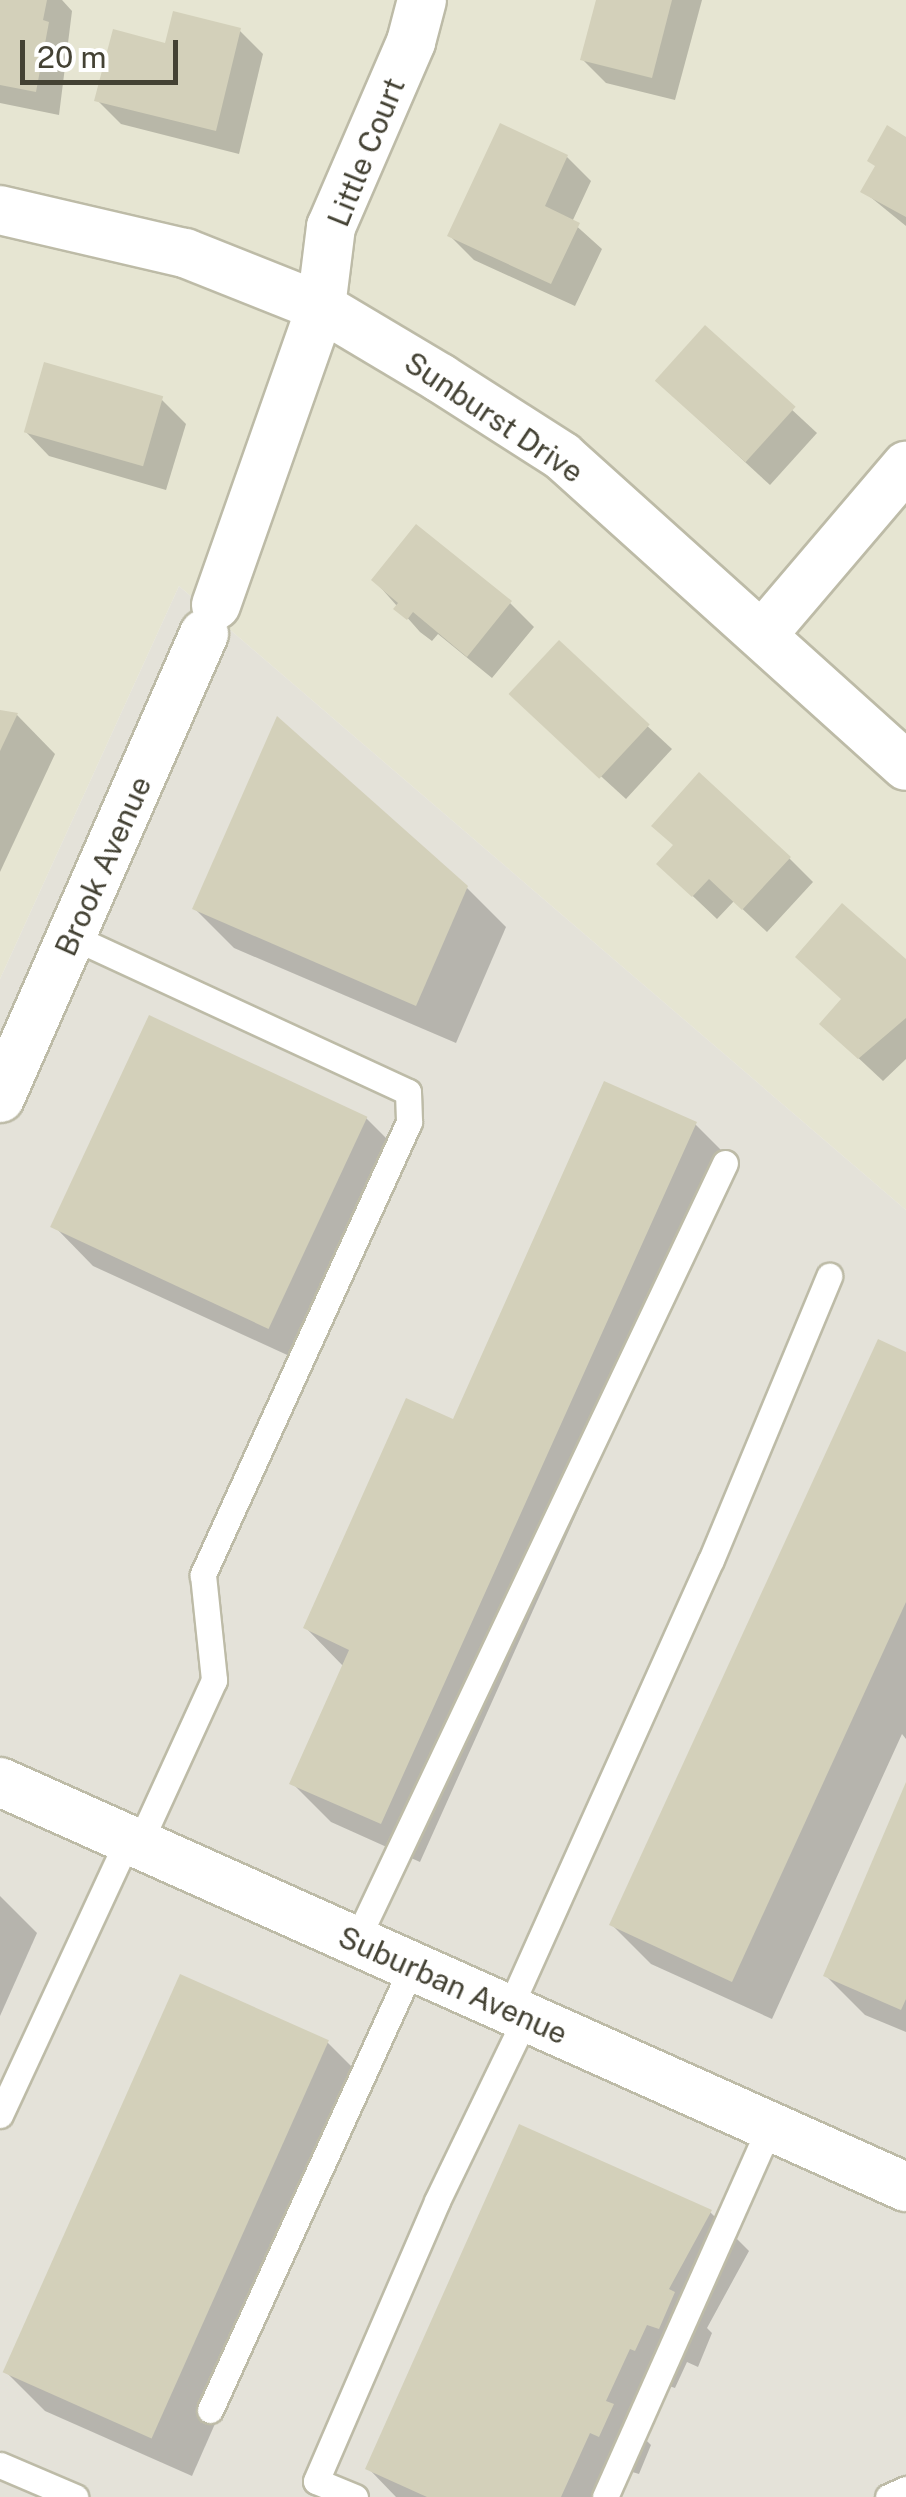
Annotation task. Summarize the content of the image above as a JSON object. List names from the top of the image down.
{
  "streets": {
    "street": [
      "Little Court",
      "Sunburst Drive",
      "Brook Avenue",
      "Suburban Avenue"
    ]
  },
  "crossings": [
    ["Little Court", "Sunburst Drive"],
    ["Little Court", "Brook Avenue"],
    ["Sunburst Drive", "Brook Avenue"]
  ],
  "scale_bar": "20 m"
}
